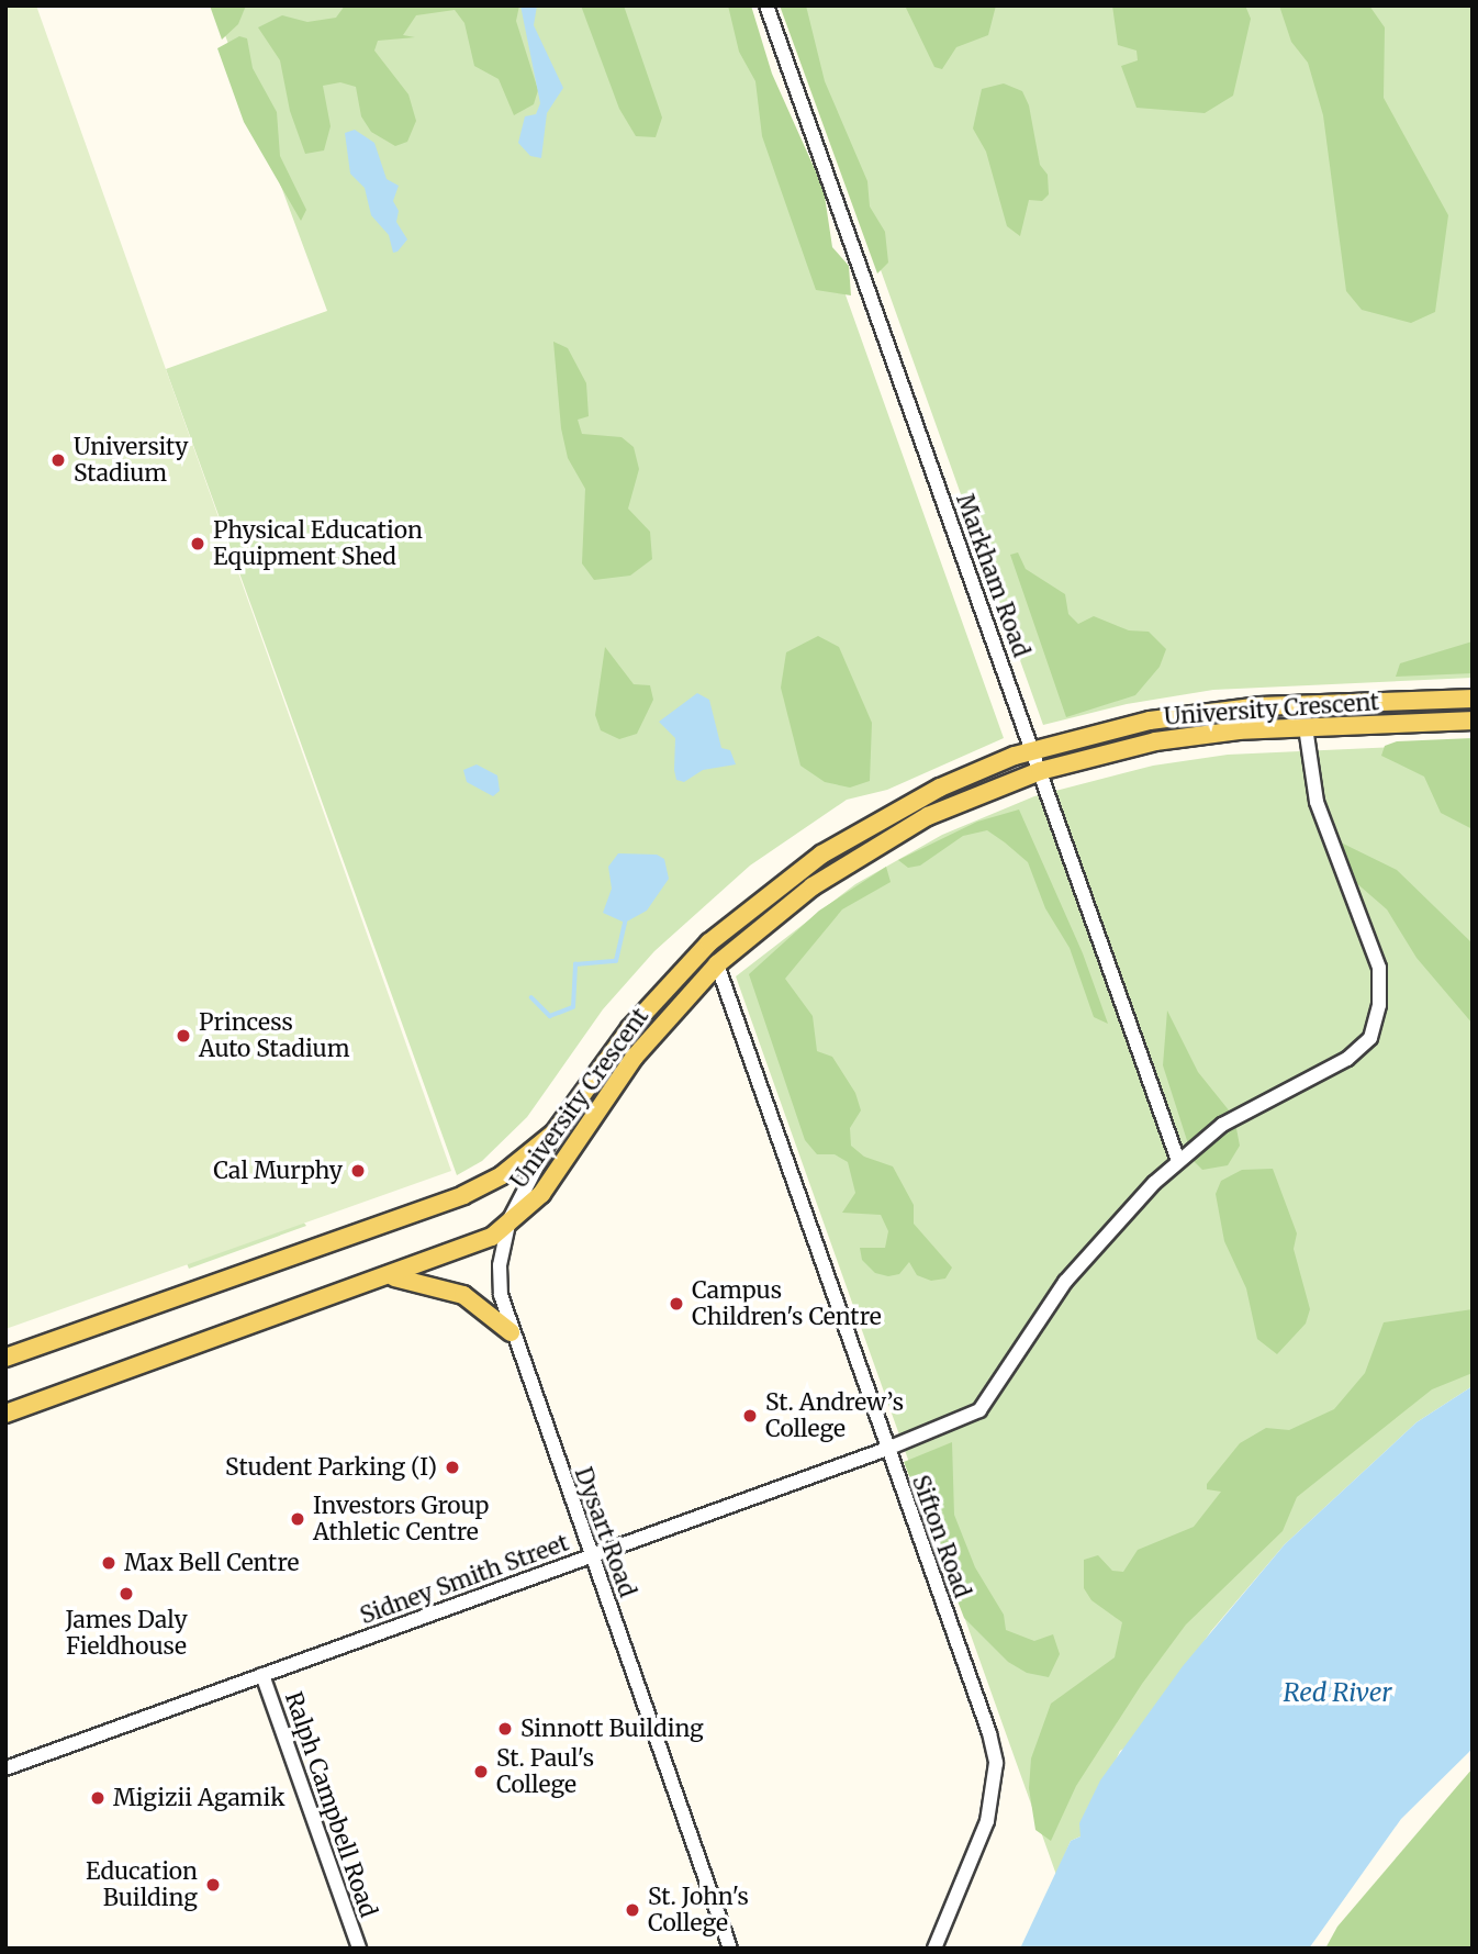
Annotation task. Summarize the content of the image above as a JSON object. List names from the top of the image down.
{
  "streets": {
    "main road": ["University Crescent"],
    "street": [
      "Markham Road",
      "Dysart Road",
      "Sifton Road",
      "Sidney Smith Street",
      "Ralph Campbell Road"
    ]
  },
  "crossings": [
    ["Markham Road", "University Crescent"],
    ["Markham Road", "Sidney Smith Street"],
    ["University Crescent", "Dysart Road"],
    ["University Crescent", "Sifton Road"],
    ["University Crescent", "Sidney Smith Street"],
    ["Dysart Road", "Sidney Smith Street"],
    ["Sifton Road", "Sidney Smith Street"],
    ["Sidney Smith Street", "Ralph Campbell Road"]
  ],
  "water": ["Red River"],
  "places": [
    "University Stadium",
    "Physical Education Equipment Shed",
    "Princess Auto Stadium",
    "Cal Murphy",
    "Campus Children's Centre",
    "St. Andrew’s College",
    "Student Parking (I)",
    "Investors Group Athletic Centre",
    "Max Bell Centre",
    "James Daly Fieldhouse",
    "Sinnott Building",
    "St. Paul's College",
    "Migizii Agamik",
    "Education Building",
    "St. John's College"
  ]
}
